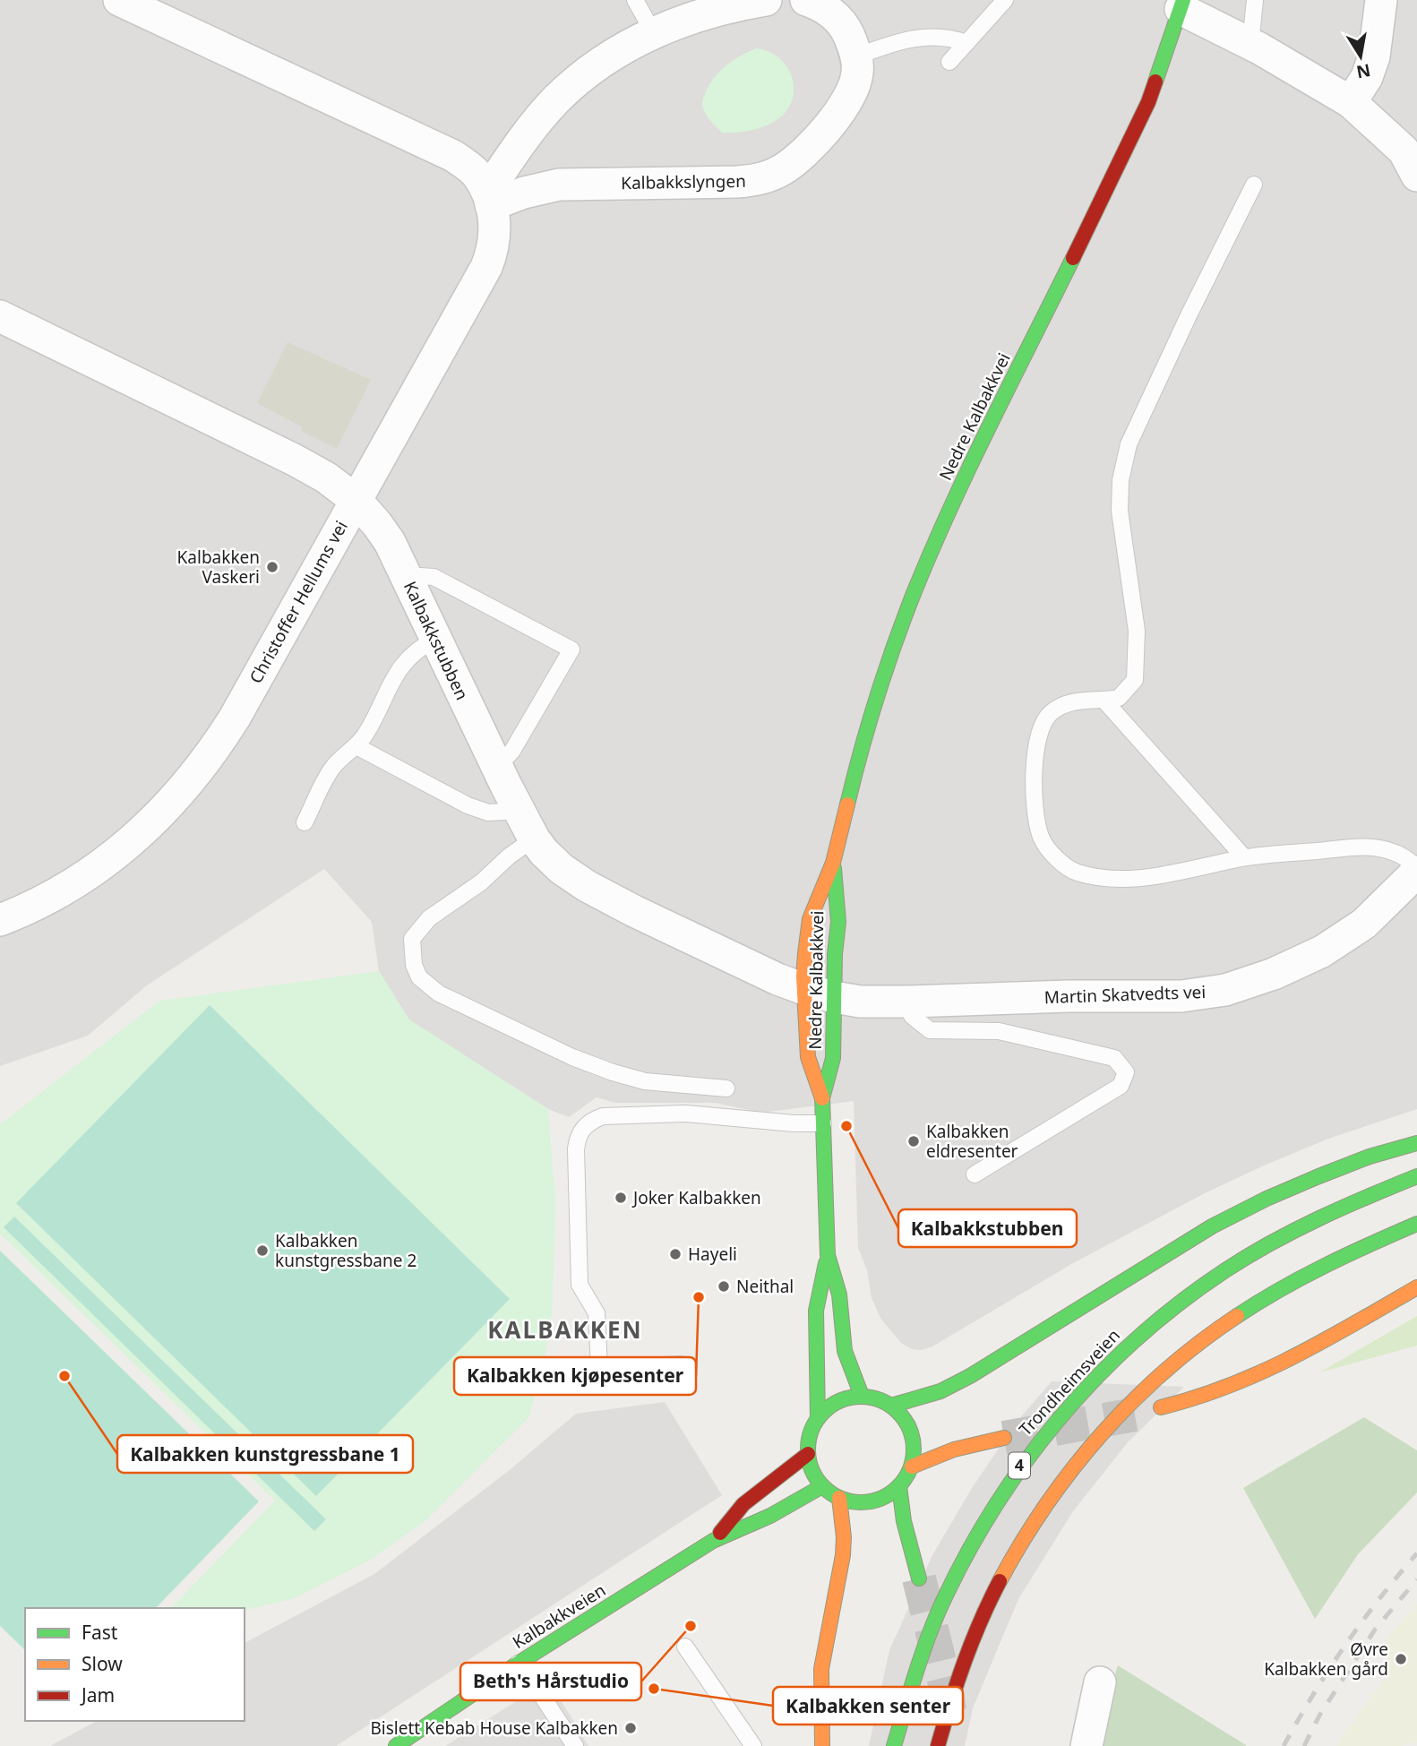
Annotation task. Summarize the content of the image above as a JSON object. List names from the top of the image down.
{
  "streets": {
    "main road": [
      "Nedre Kalbakkvei",
      "Trondheimsveien",
      "4",
      "Kalbakkveien"
    ],
    "street": [
      "Kalbakkslyngen",
      "Christoffer Hellums vei",
      "Kalbakkstubben",
      "Martin Skatvedts vei"
    ]
  },
  "crossings": [
    ["Kalbakkslyngen", "Christoffer Hellums vei"],
    ["Nedre Kalbakkvei", "Kalbakkstubben"],
    ["Nedre Kalbakkvei", "Martin Skatvedts vei"],
    ["Nedre Kalbakkvei", "Kalbakkveien"],
    ["Christoffer Hellums vei", "Kalbakkstubben"],
    ["Kalbakkstubben", "Martin Skatvedts vei"]
  ],
  "districts": ["KALBAKKEN"],
  "places": [
    "Kalbakken Vaskeri",
    "Kalbakkstubben",
    "Kalbakken eldresenter",
    "Joker Kalbakken",
    "Kalbakken kunstgressbane 2",
    "Hayeli",
    "Neithal",
    "Kalbakken kjøpesenter",
    "Kalbakken kunstgressbane 1",
    "Beth's Hårstudio",
    "Øvre Kalbakken gård",
    "Kalbakken senter",
    "Bislett Kebab House Kalbakken"
  ],
  "legend": ["Fast", "Slow", "Jam"],
  "north": "bottom"
}
